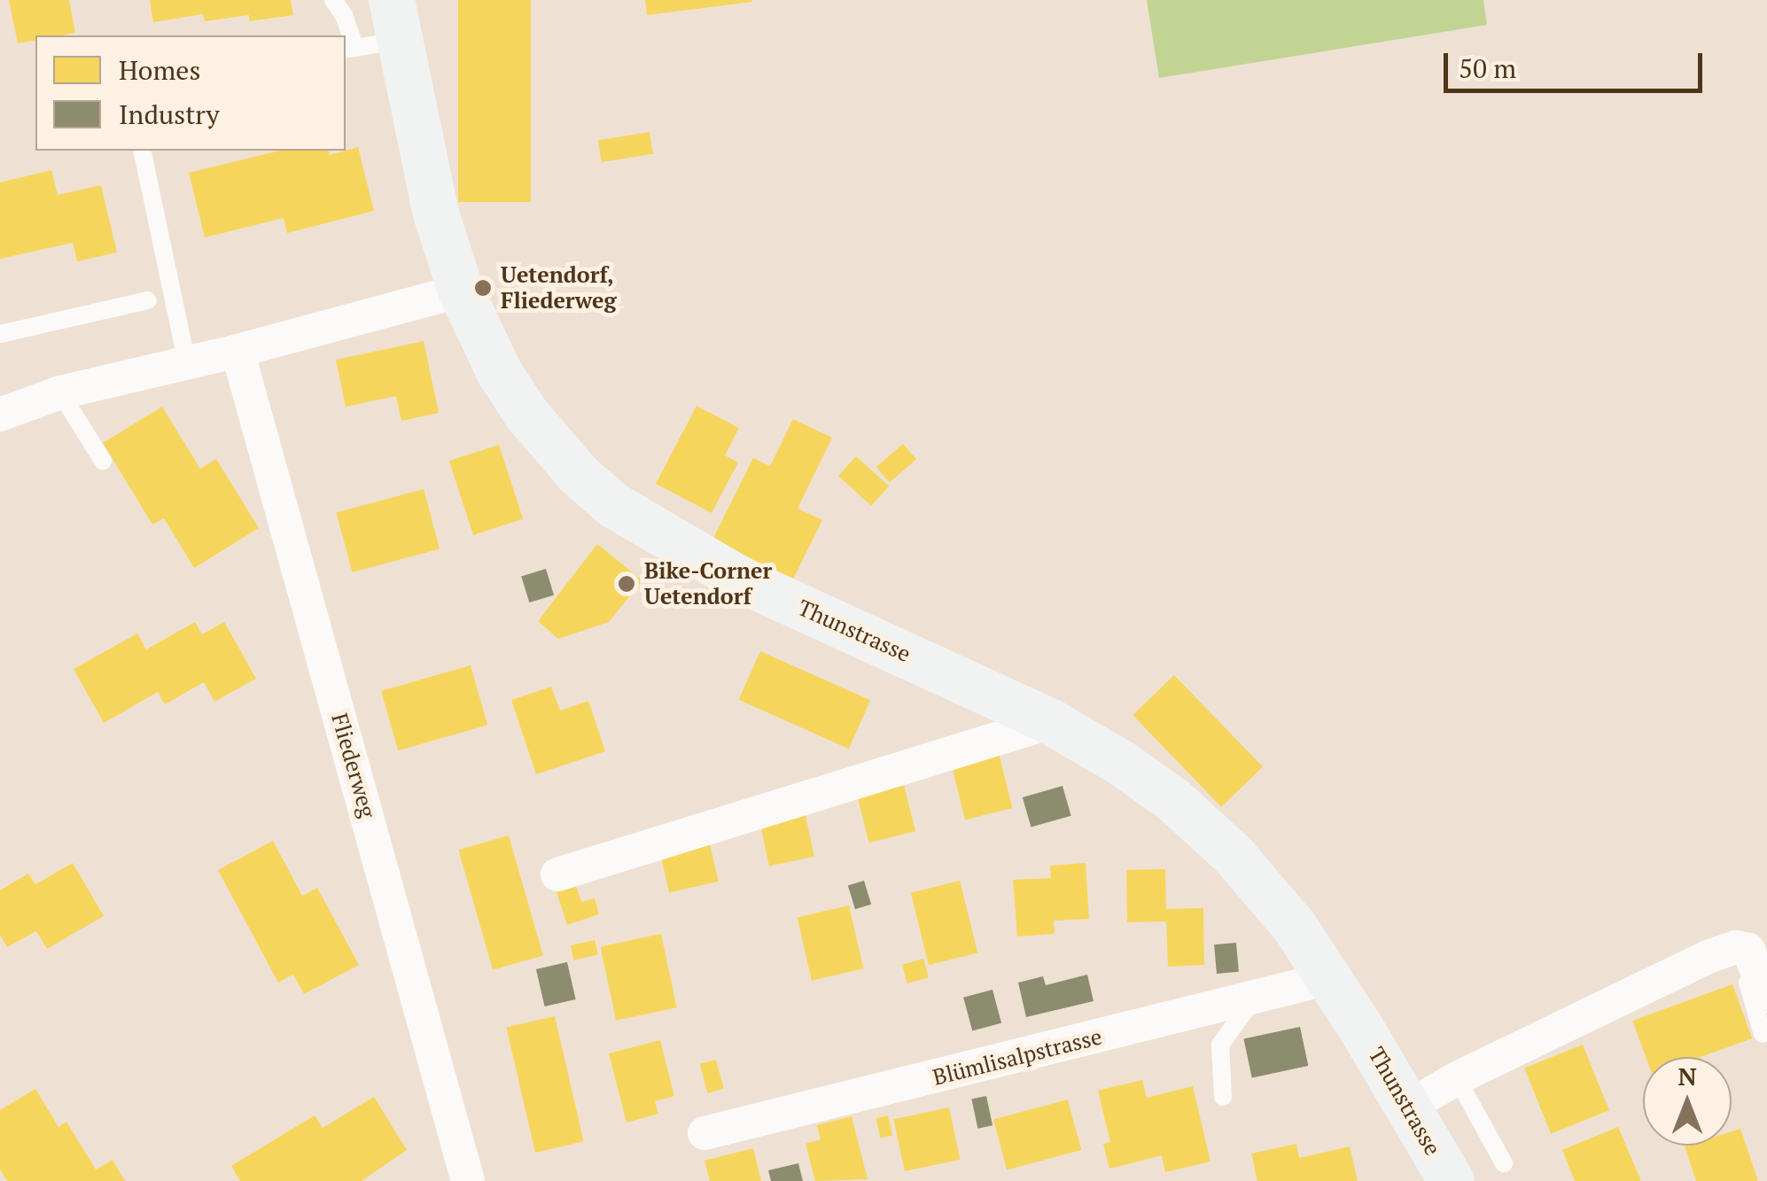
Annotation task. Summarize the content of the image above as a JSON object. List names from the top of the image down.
{
  "streets": {
    "main road": ["Thunstrasse"],
    "street": ["Fliederweg", "Blümlisalpstrasse"]
  },
  "crossings": [
    ["Thunstrasse", "Blümlisalpstrasse"]
  ],
  "places": ["Uetendorf, Fliederweg", "Bike-Corner Uetendorf"],
  "legend": ["Homes", "Industry"],
  "scale_bar": "50 m",
  "north": "top"
}
